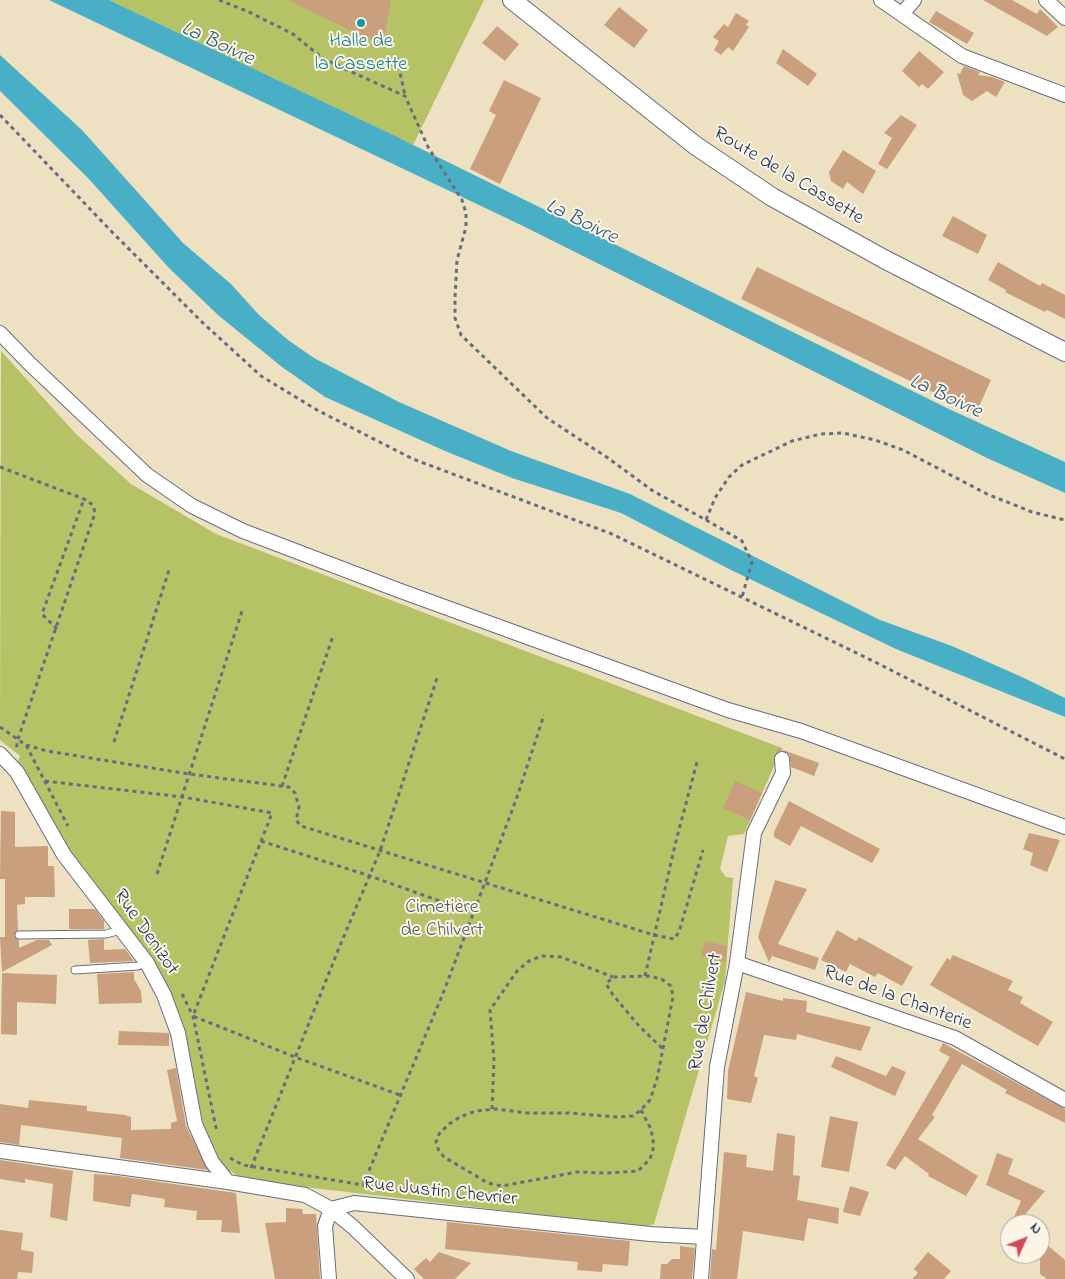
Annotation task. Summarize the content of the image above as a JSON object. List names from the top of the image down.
{
  "streets": {
    "street": [
      "Route de la Cassette",
      "Rue Denizot",
      "Rue de la Chanterie",
      "Rue de Chilvert",
      "Rue Justin Chevrier"
    ]
  },
  "crossings": [
    ["Rue de la Chanterie", "Rue de Chilvert"],
    ["Rue de Chilvert", "Rue Justin Chevrier"]
  ],
  "water": ["La Boivre"],
  "parks": ["Cimetière de Chilvert"],
  "places": ["Halle de la Cassette"],
  "north": "top right"
}
